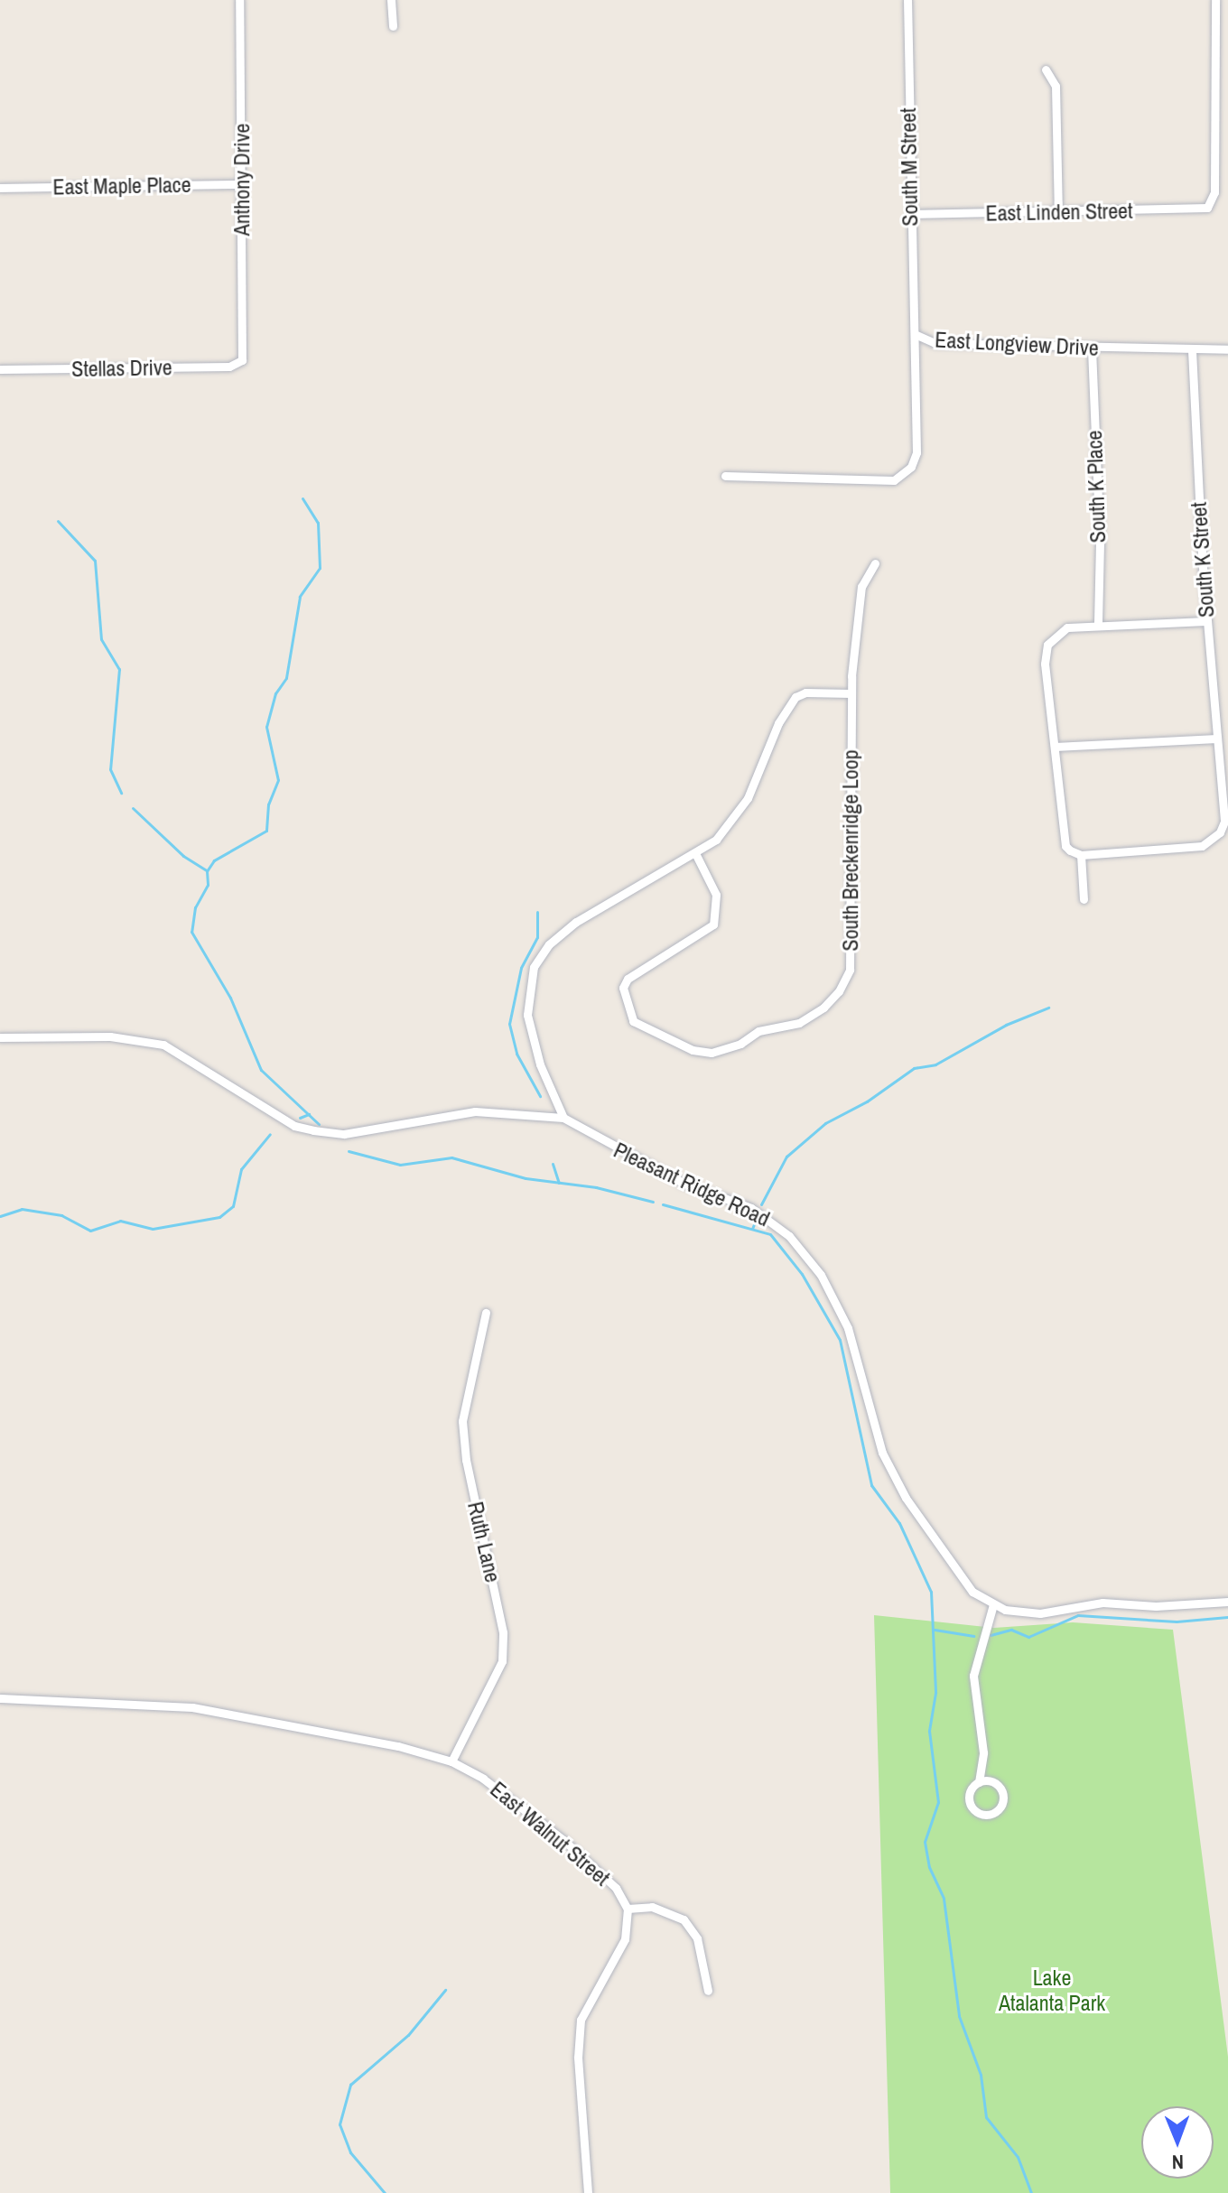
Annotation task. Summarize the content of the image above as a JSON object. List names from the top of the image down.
{
  "streets": {
    "street": [
      "South M Street",
      "Anthony Drive",
      "East Maple Place",
      "East Linden Street",
      "East Longview Drive",
      "Stellas Drive",
      "South K Place",
      "South K Street",
      "South Breckenridge Loop",
      "Pleasant Ridge Road",
      "Ruth Lane",
      "East Walnut Street"
    ]
  },
  "crossings": [
    ["South M Street", "East Linden Street"],
    ["South M Street", "East Longview Drive"],
    ["Anthony Drive", "East Maple Place"],
    ["Anthony Drive", "Stellas Drive"],
    ["East Longview Drive", "South K Place"],
    ["East Longview Drive", "South K Street"],
    ["Ruth Lane", "East Walnut Street"]
  ],
  "parks": ["Lake Atalanta Park"],
  "north": "bottom"
}
